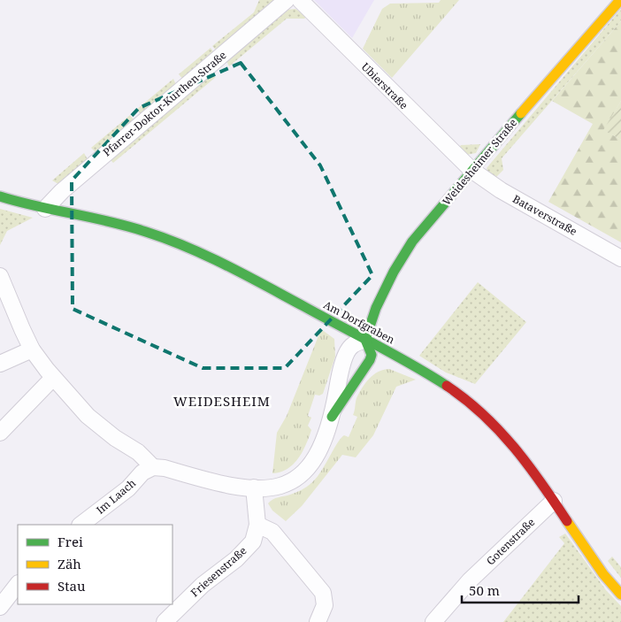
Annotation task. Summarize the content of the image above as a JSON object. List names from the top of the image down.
{
  "streets": {
    "street": [
      "Ubierstraße",
      "Pfarrer-Doktor-Kurthen-Straße",
      "Weidesheimer Straße",
      "Bataverstraße",
      "Am Dorfgraben",
      "Im Laach",
      "Gotenstraße",
      "Friesenstraße"
    ]
  },
  "crossings": [
    ["Ubierstraße", "Weidesheimer Straße"],
    ["Ubierstraße", "Bataverstraße"],
    ["Pfarrer-Doktor-Kurthen-Straße", "Am Dorfgraben"],
    ["Weidesheimer Straße", "Bataverstraße"],
    ["Weidesheimer Straße", "Am Dorfgraben"],
    ["Am Dorfgraben", "Gotenstraße"]
  ],
  "districts": ["WEIDESHEIM"],
  "legend": ["Frei", "Zäh", "Stau"],
  "scale_bar": "50 m"
}
